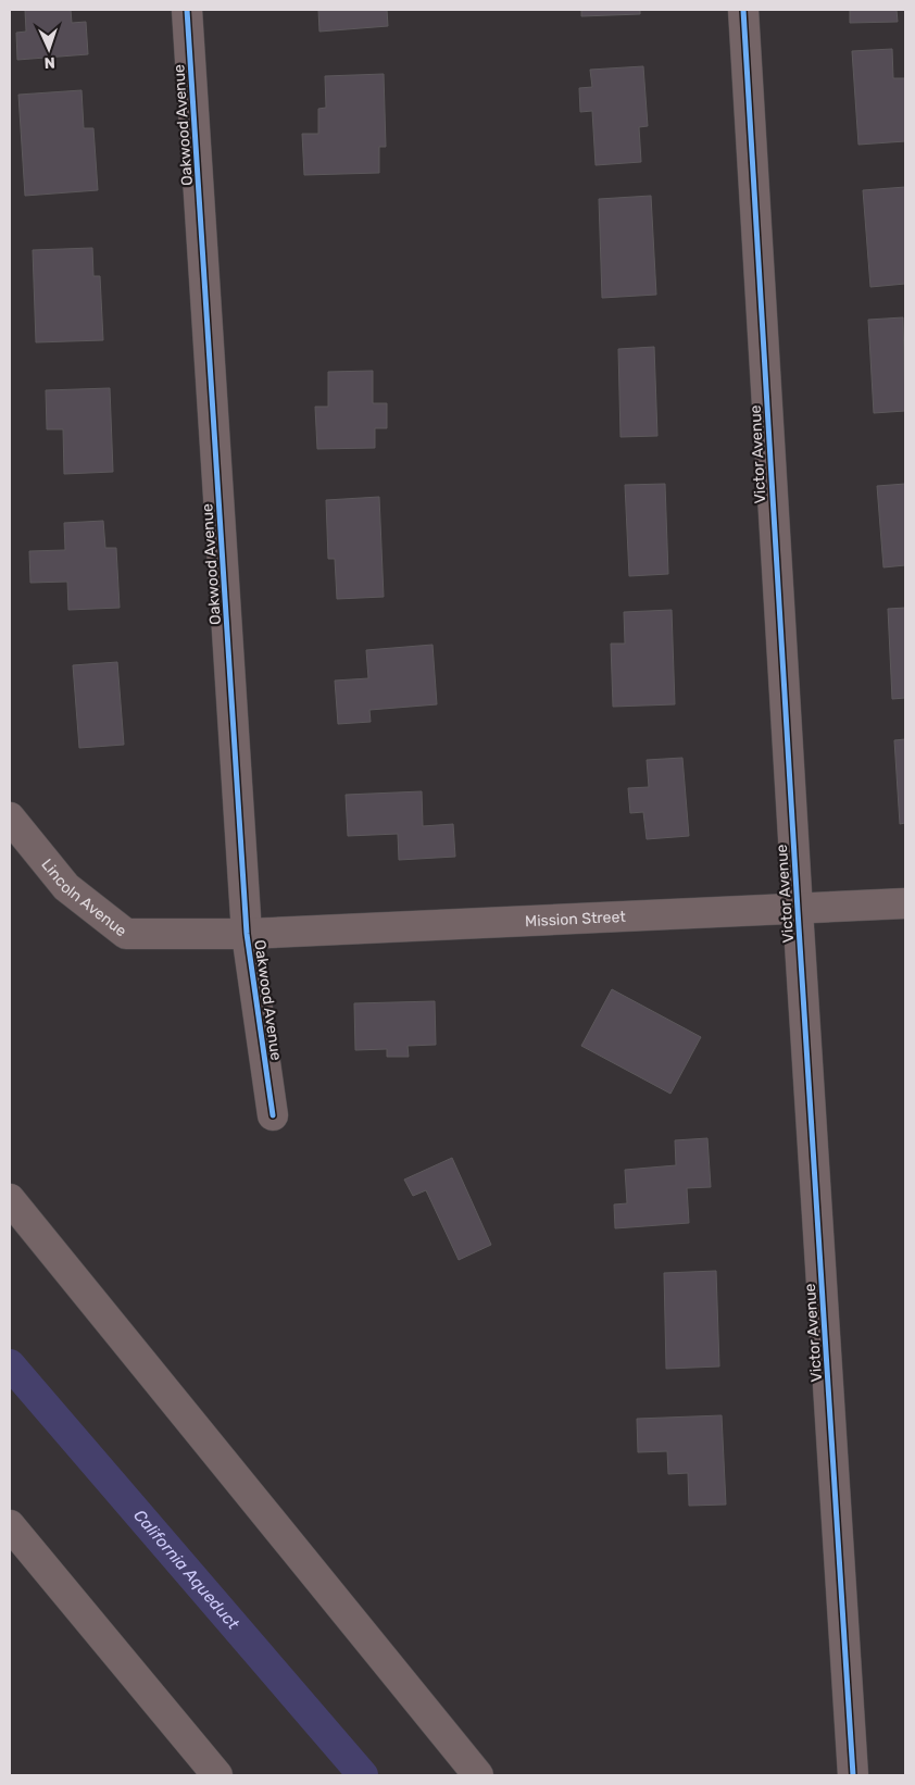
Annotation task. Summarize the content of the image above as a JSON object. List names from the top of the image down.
{
  "streets": {
    "street": [
      "Oakwood Avenue",
      "Victor Avenue",
      "Lincoln Avenue",
      "Mission Street"
    ]
  },
  "crossings": [
    ["Oakwood Avenue", "Lincoln Avenue"],
    ["Oakwood Avenue", "Mission Street"],
    ["Victor Avenue", "Mission Street"],
    ["Lincoln Avenue", "Mission Street"]
  ],
  "water": ["California Aqueduct"],
  "north": "bottom"
}
